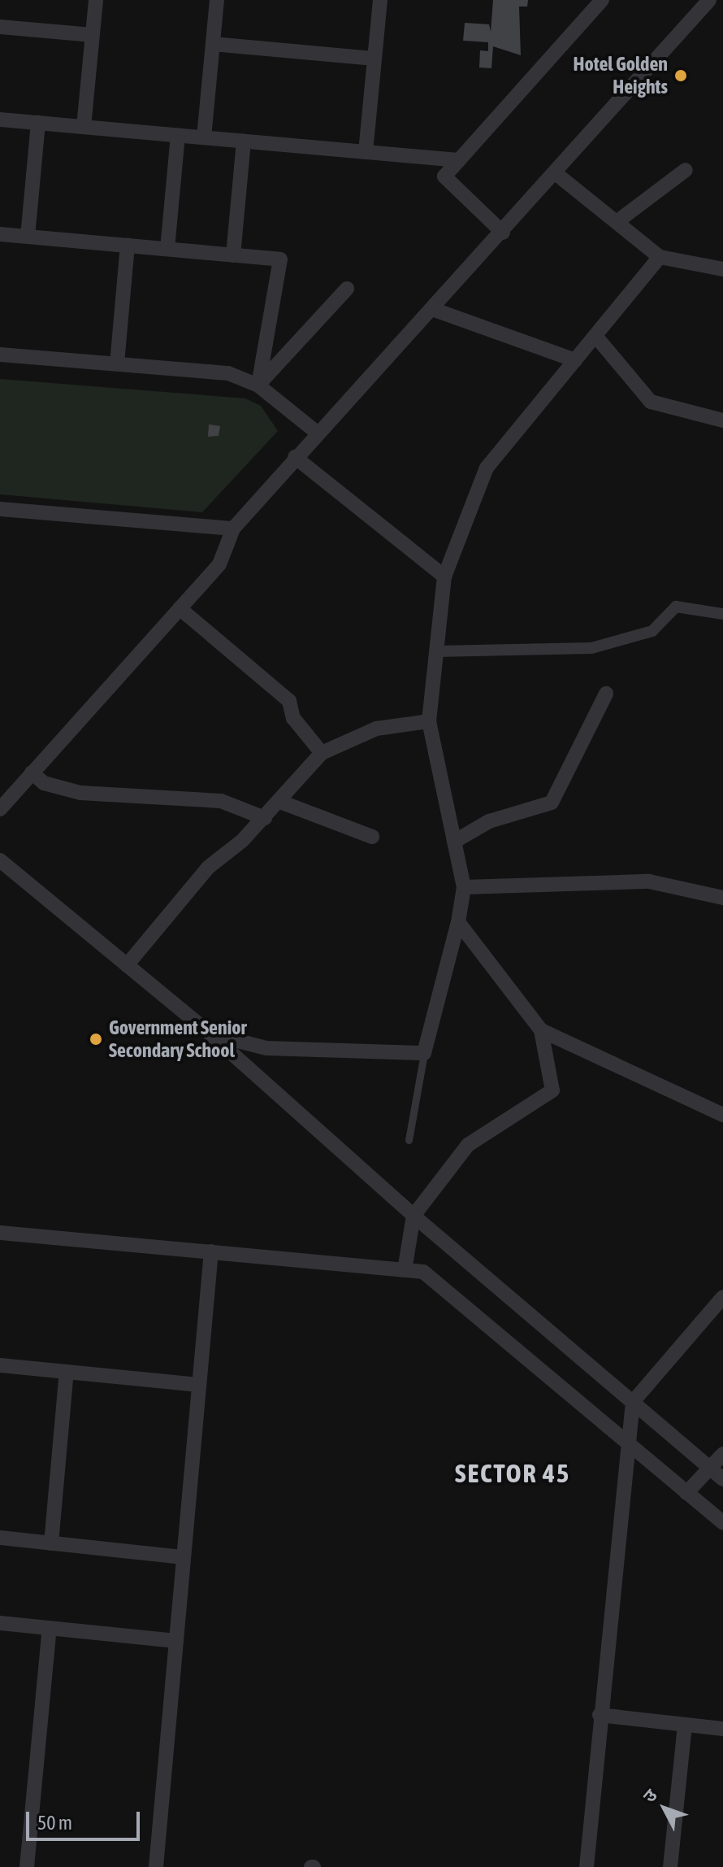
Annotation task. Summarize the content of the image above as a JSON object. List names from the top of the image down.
{
  "districts": ["SECTOR 45"],
  "places": ["Hotel Golden Heights", "Government Senior Secondary School"],
  "scale_bar": "50 m",
  "north": "top left"
}
